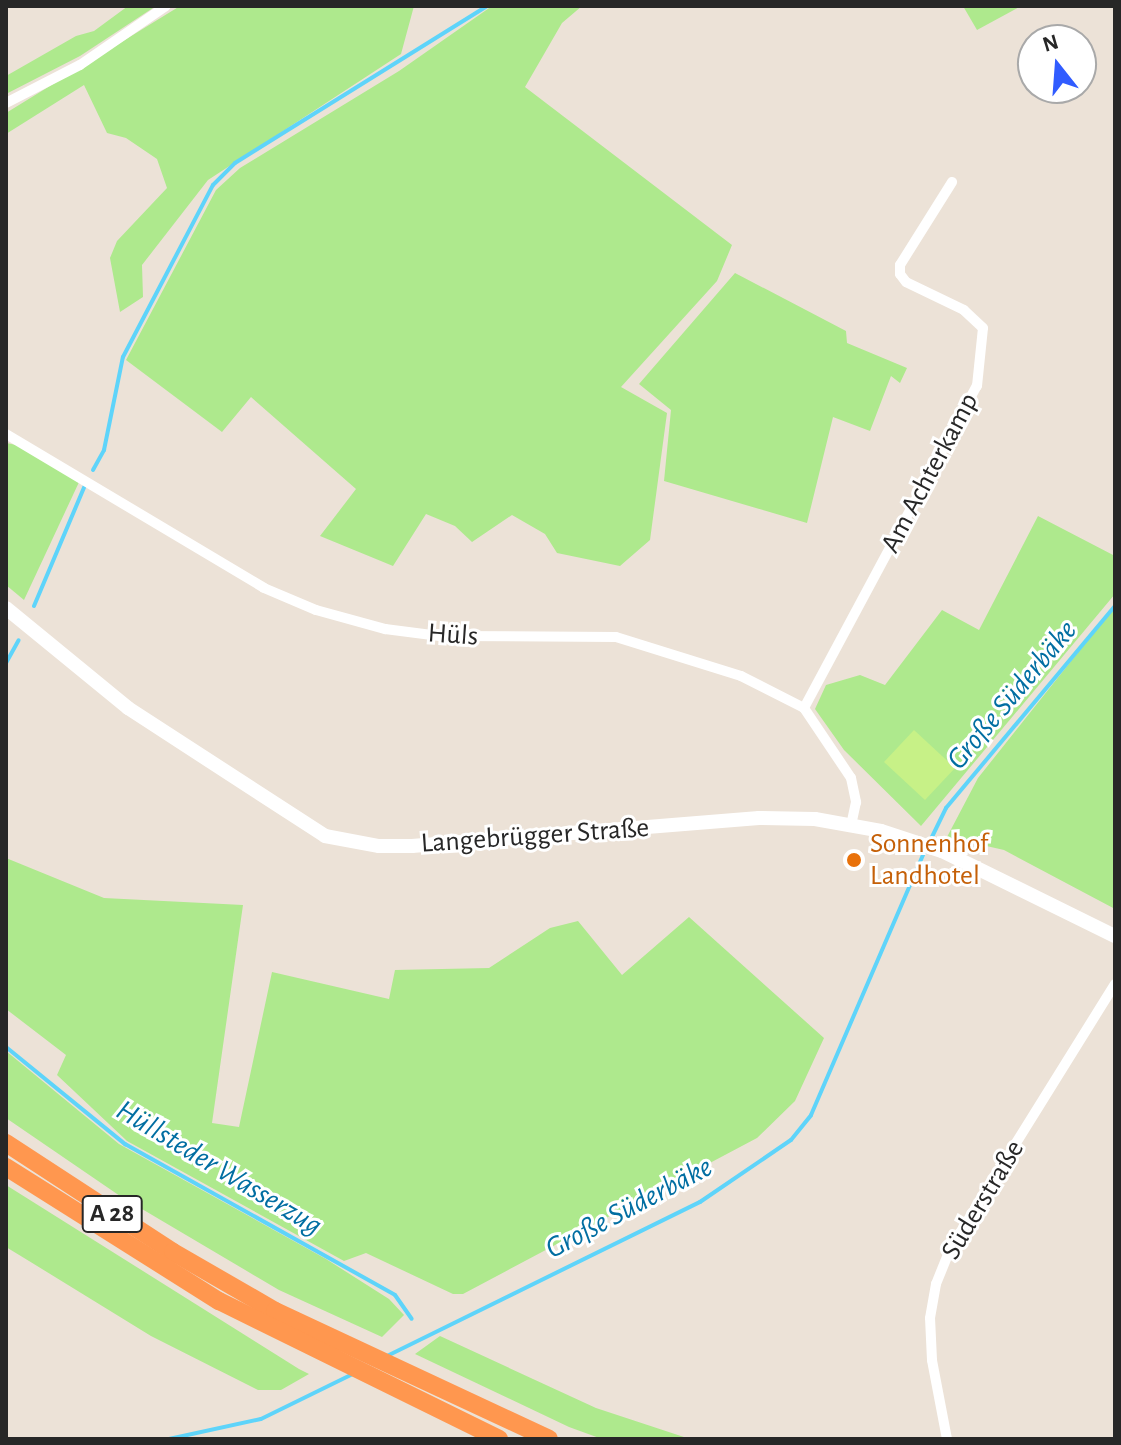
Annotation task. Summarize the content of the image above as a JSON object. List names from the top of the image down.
{
  "streets": {
    "highway": ["A 28"],
    "street": [
      "Am Achterkamp",
      "Hüls",
      "Langebrügger Straße",
      "Süderstraße"
    ]
  },
  "crossings": [
    ["Am Achterkamp", "Hüls"]
  ],
  "water": ["Große Süderbäke", "Hüllsteder Wasserzug"],
  "places": ["Sonnenhof Landhotel"],
  "north": "top"
}
